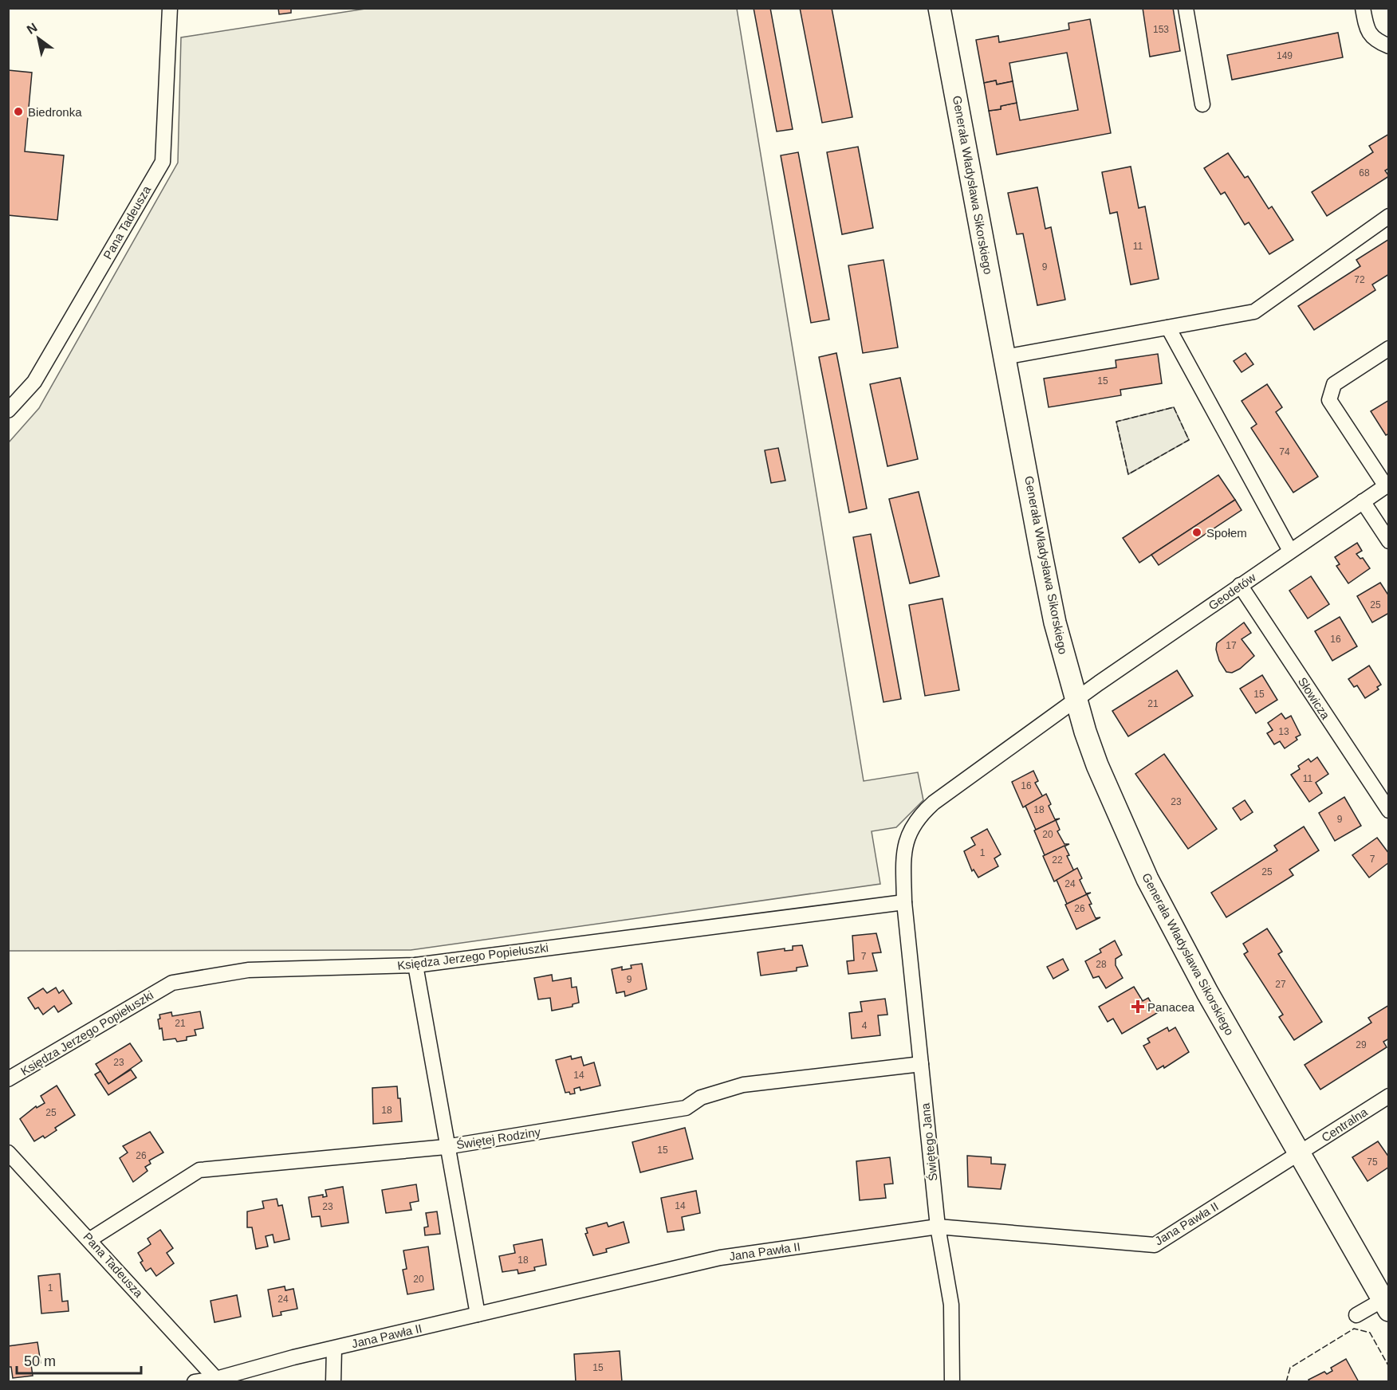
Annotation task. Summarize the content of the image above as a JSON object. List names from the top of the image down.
{
  "streets": {
    "street": [
      "Generała Władysława Sikorskiego",
      "Pana Tadeusza",
      "Geodetów",
      "Słowicza",
      "Księdza Jerzego Popiełuszki",
      "Centralna",
      "Świętej Rodziny",
      "Świętego Jana",
      "Jana Pawła II"
    ]
  },
  "crossings": [
    ["Generała Władysława Sikorskiego", "Geodetów"],
    ["Generała Władysława Sikorskiego", "Centralna"],
    ["Generała Władysława Sikorskiego", "Jana Pawła II"],
    ["Pana Tadeusza", "Świętej Rodziny"],
    ["Pana Tadeusza", "Jana Pawła II"],
    ["Geodetów", "Słowicza"],
    ["Geodetów", "Księdza Jerzego Popiełuszki"],
    ["Geodetów", "Świętego Jana"],
    ["Księdza Jerzego Popiełuszki", "Świętego Jana"],
    ["Centralna", "Jana Pawła II"],
    ["Świętej Rodziny", "Świętego Jana"],
    ["Świętego Jana", "Jana Pawła II"]
  ],
  "places": {
    "other": ["Biedronka", "Społem"],
    "health": ["Panacea"]
  },
  "house_numbers": [
    "153",
    "149",
    "68",
    "11",
    "9",
    "72",
    "15",
    "74",
    "25",
    "16",
    "17",
    "15",
    "21",
    "13",
    "11",
    "16",
    "23",
    "18",
    "9",
    "20",
    "1",
    "7",
    "22",
    "25",
    "24",
    "26",
    "7",
    "28",
    "9",
    "27",
    "21",
    "4",
    "29",
    "23",
    "14",
    "18",
    "25",
    "15",
    "26",
    "75",
    "14",
    "23",
    "18",
    "20",
    "1",
    "24",
    "15"
  ],
  "scale_bar": "50 m",
  "north": "top left"
}
